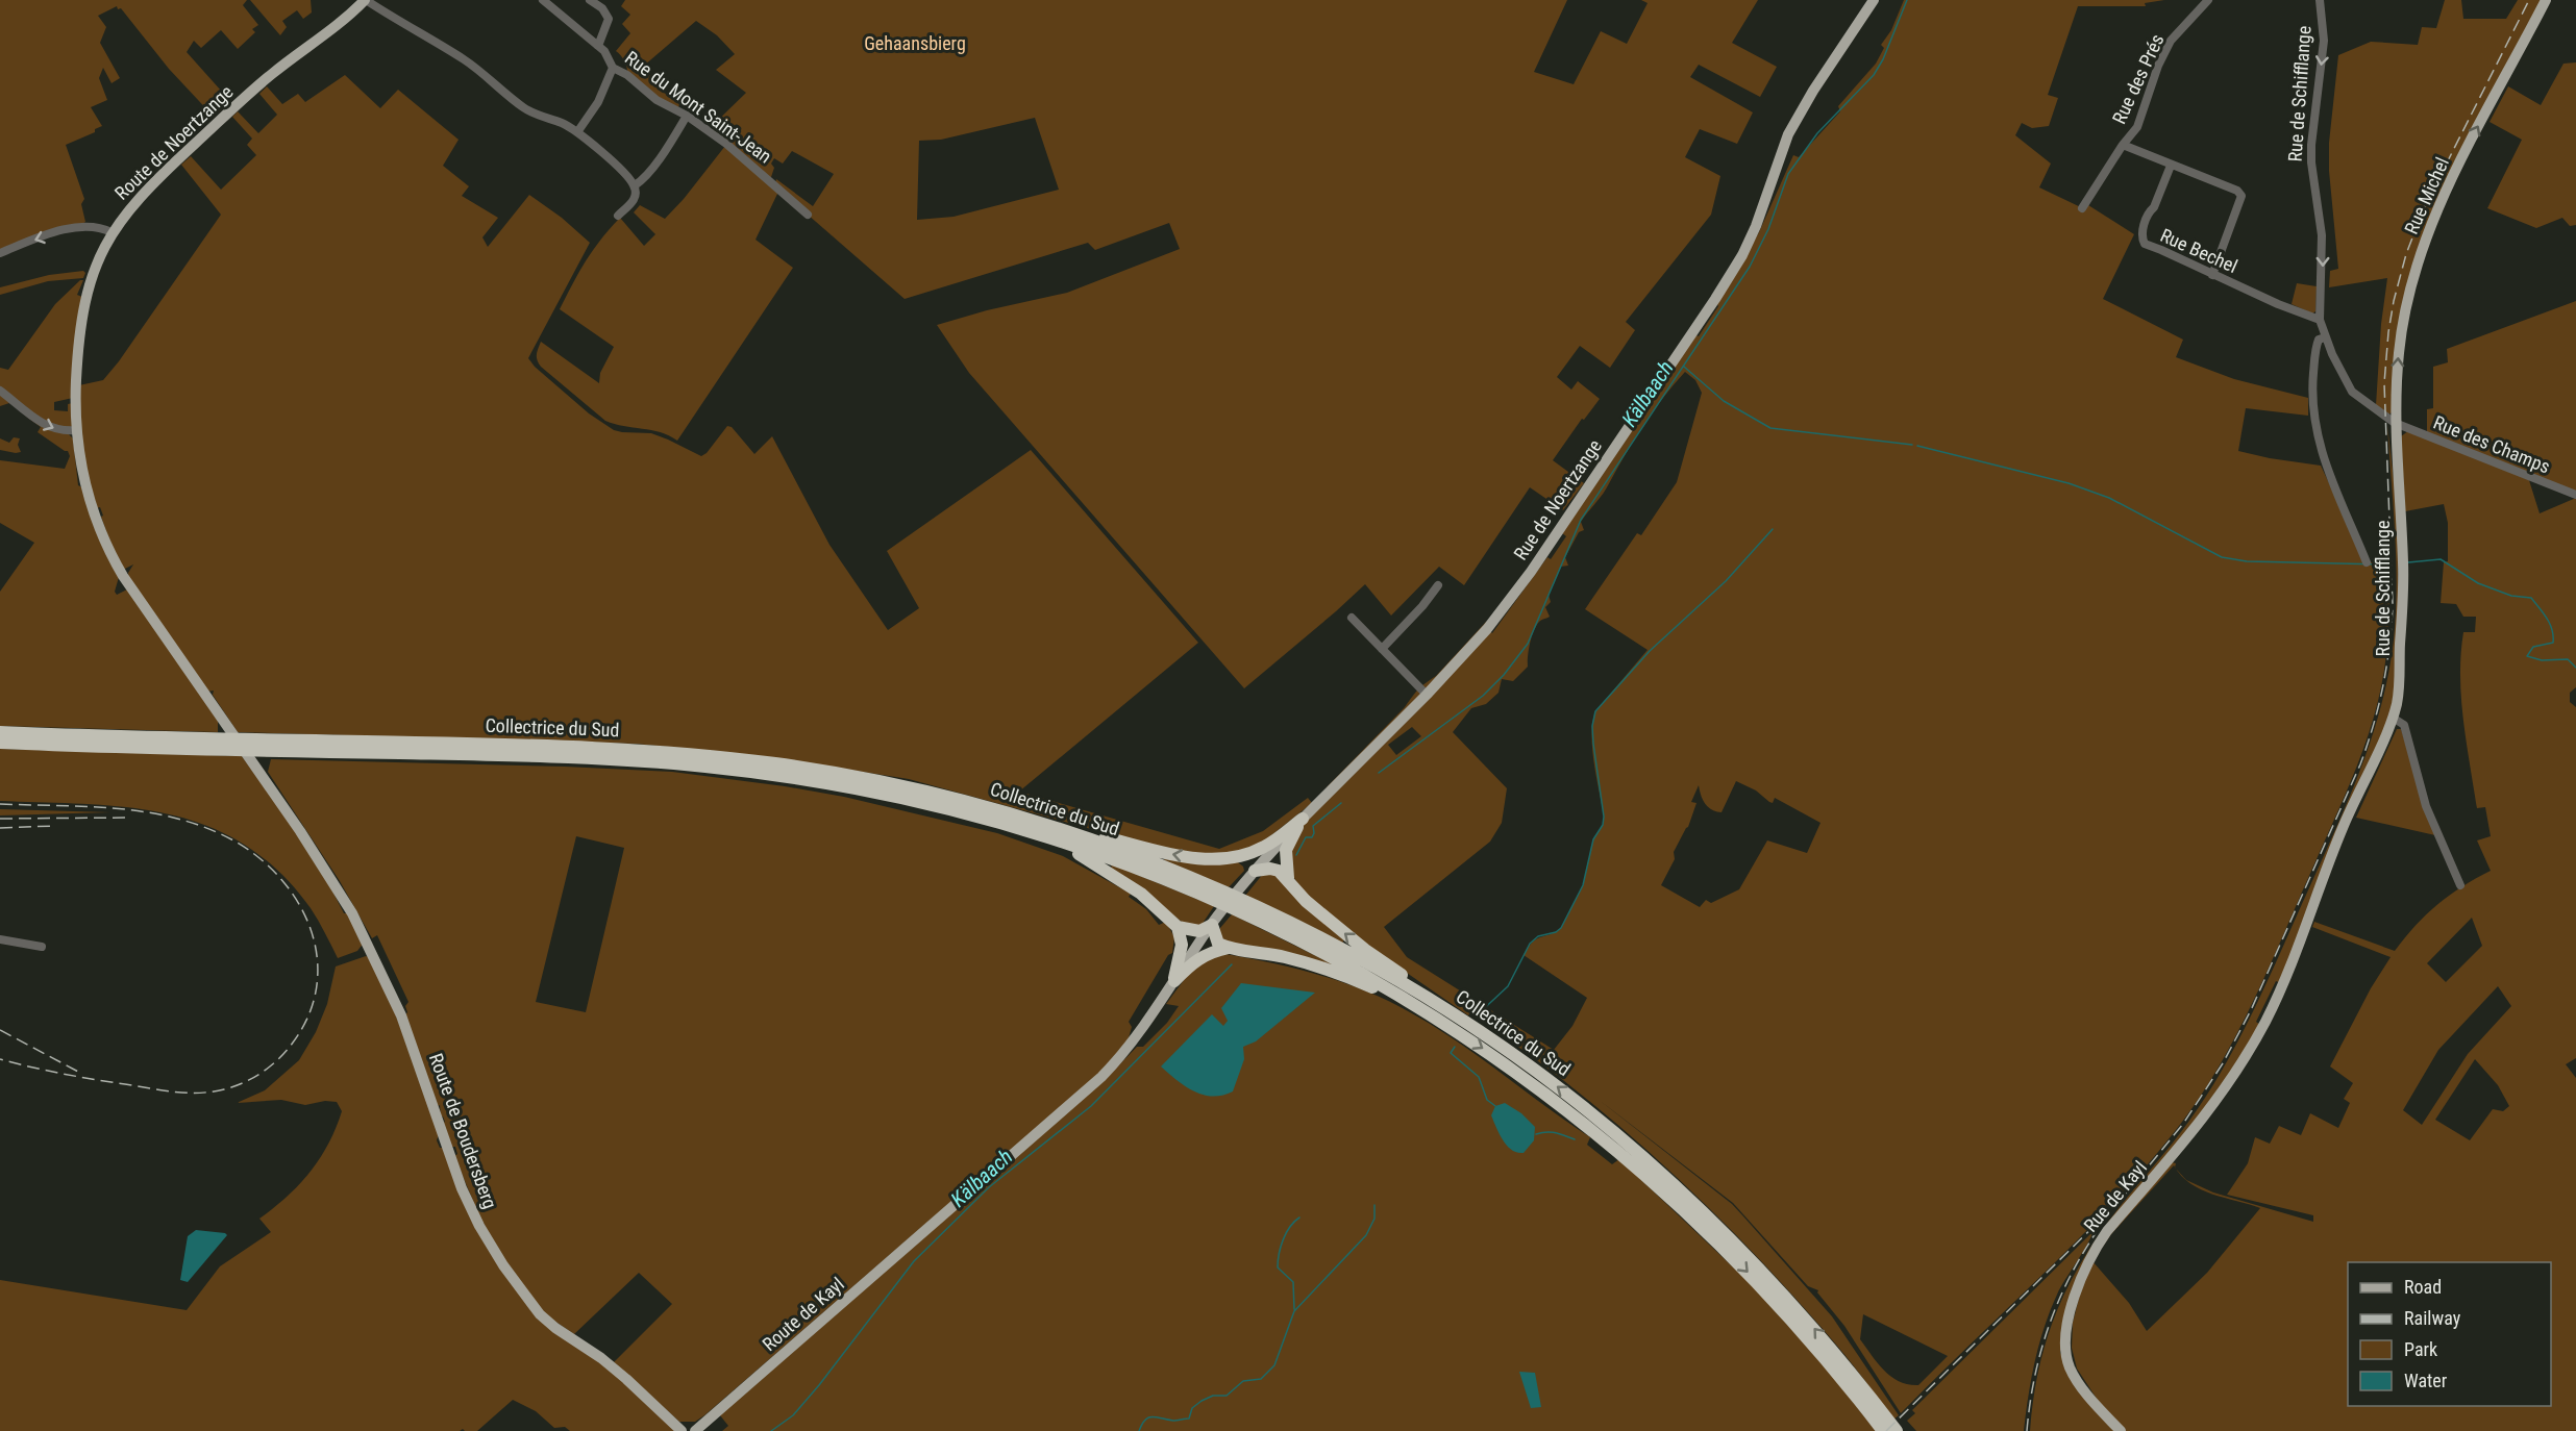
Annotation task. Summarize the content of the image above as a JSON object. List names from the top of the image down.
{
  "streets": {
    "highway": ["Collectrice du Sud"],
    "main road": [
      "Rue de Schifflange",
      "Route de Noertzange",
      "Rue Michel",
      "Rue de Noertzange",
      "Route de Boudersberg",
      "Rue de Kayl",
      "Route de Kayl"
    ],
    "street": [
      "Rue des Prés",
      "Rue du Mont Saint-Jean",
      "Rue Bechel",
      "Rue des Champs"
    ]
  },
  "crossings": [
    ["Rue de Schifflange", "Rue Michel"],
    ["Rue de Schifflange", "Rue Bechel"],
    ["Rue de Schifflange", "Rue des Champs"],
    ["Rue de Schifflange", "Rue de Kayl"],
    ["Route de Noertzange", "Route de Boudersberg"],
    ["Rue Michel", "Rue des Champs"],
    ["Rue de Noertzange", "Route de Kayl"]
  ],
  "one_way": ["Rue Michel"],
  "water": ["Kälbaach"],
  "parks": ["Gehaansbierg"],
  "legend": [
    "Road",
    "Railway",
    "Park",
    "Water"
  ]
}
